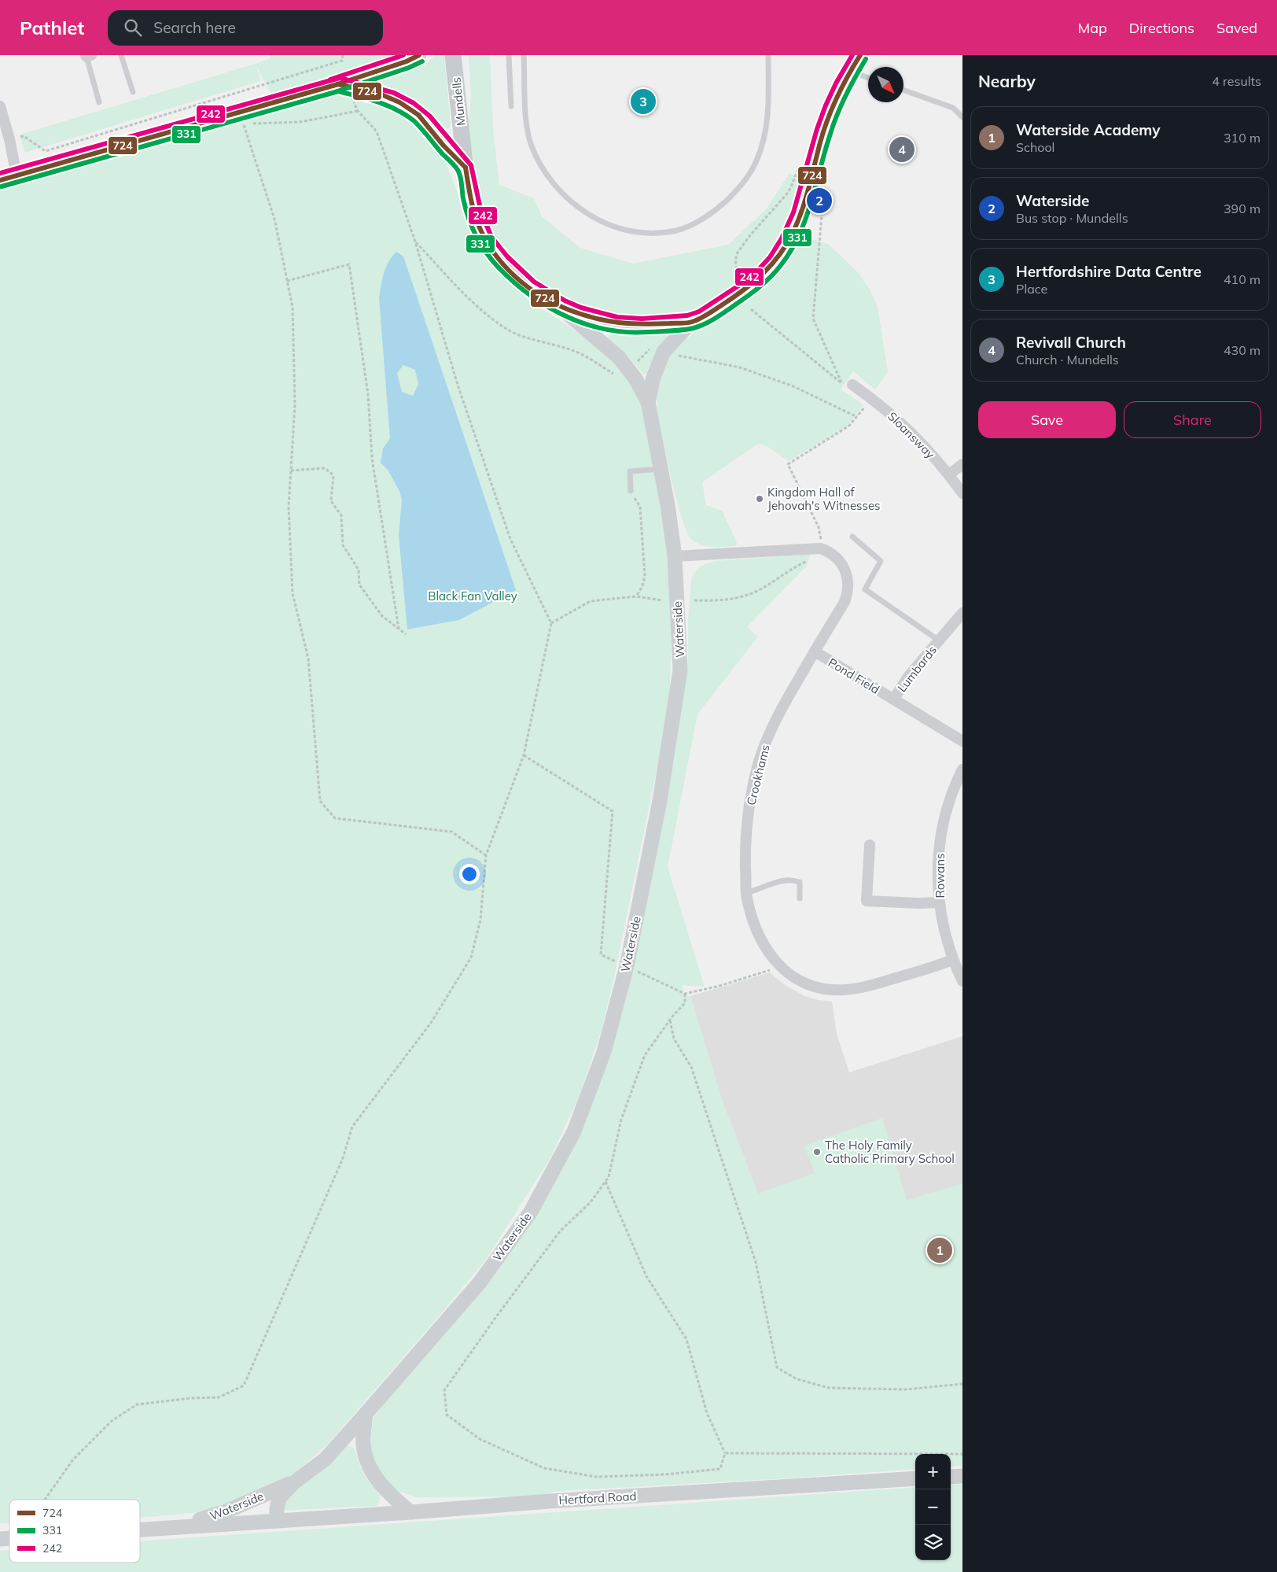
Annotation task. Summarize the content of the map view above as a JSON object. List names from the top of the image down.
{
  "streets": {
    "main road": ["Mundells", "Waterside", "Hertford Road"],
    "street": [
      "Sloansway",
      "Lumbards",
      "Pond Field",
      "Crookhams",
      "Rowans"
    ]
  },
  "crossings": [
    ["Mundells", "Waterside"],
    ["Waterside", "Hertford Road"],
    ["Lumbards", "Pond Field"],
    ["Pond Field", "Crookhams"],
    ["Crookhams", "Rowans"]
  ],
  "parks": ["Black Fan Valley"],
  "places": ["Kingdom Hall of Jehovah's Witnesses", "The Holy Family Catholic Primary School"],
  "lines": ["transit line 724", "transit line 242", "transit line 331"],
  "legend": ["724", "331", "242"],
  "north": "bottom right",
  "page": {
    "header": "Pathlet",
    "search": "Search here",
    "nav": ["Map", "Directions", "Saved"],
    "heading": ["Nearby", "4 results"],
    "pins": [
      "3",
      "4",
      "2",
      "1"
    ],
    "list": [
      {
        "mark": "1",
        "name": "Waterside Academy",
        "note": "School",
        "value": "310 m"
      },
      {
        "mark": "2",
        "name": "Waterside",
        "note": "Bus stop · Mundells",
        "value": "390 m"
      },
      {
        "mark": "3",
        "name": "Hertfordshire Data Centre",
        "note": "Place",
        "value": "410 m"
      },
      {
        "mark": "4",
        "name": "Revivall Church",
        "note": "Church · Mundells",
        "value": "430 m"
      }
    ],
    "buttons": ["Save", "Share"],
    "map_buttons": ["+", "−"]
  }
}
